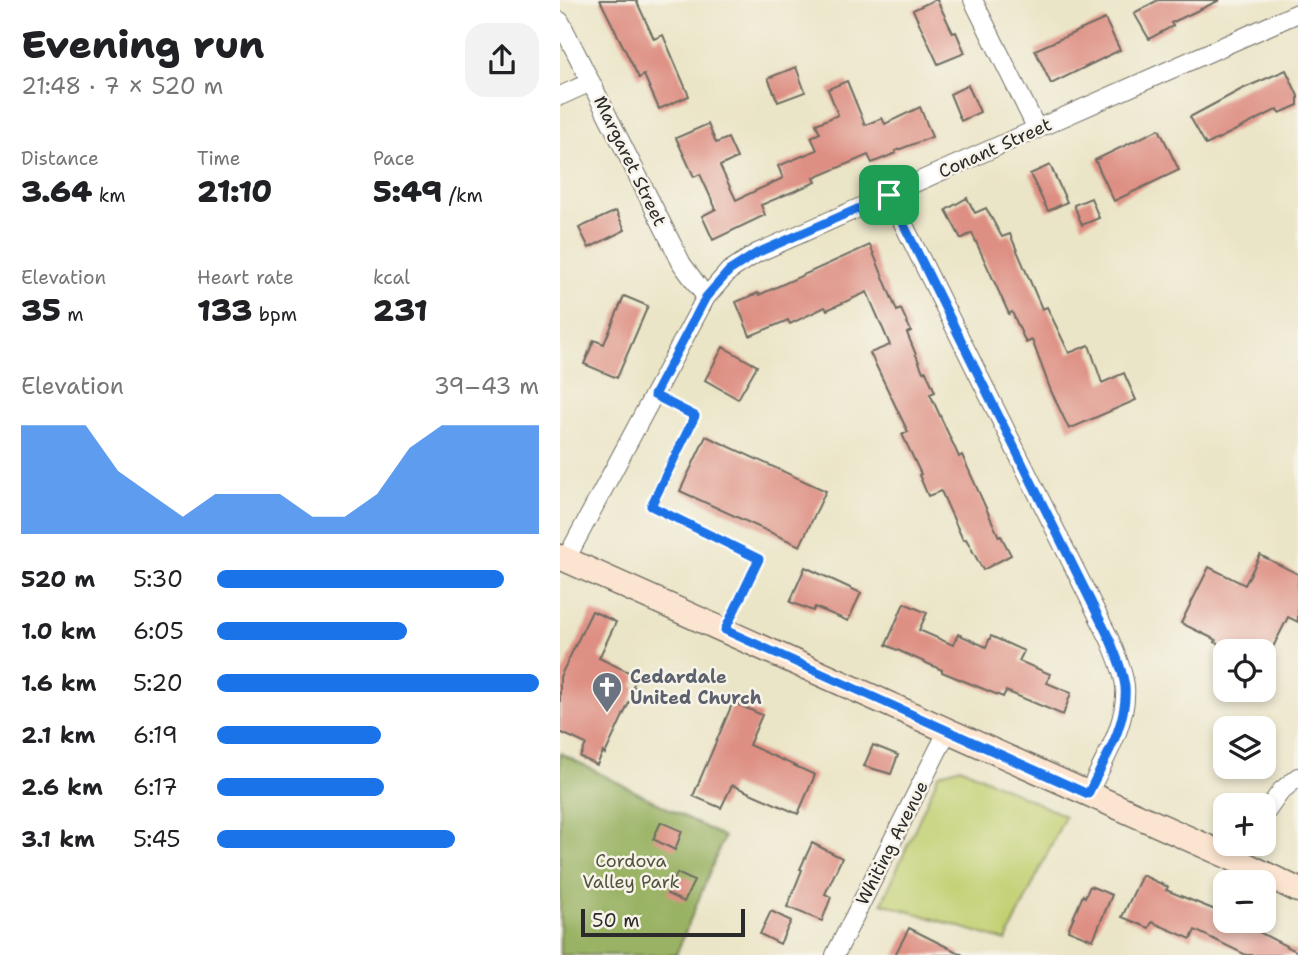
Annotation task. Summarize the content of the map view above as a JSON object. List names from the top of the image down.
{
  "streets": {
    "street": ["Conant Street", "Margaret Street", "Whiting Avenue"]
  },
  "crossings": [
    ["Conant Street", "Margaret Street"]
  ],
  "parks": ["Cordova Valley Park"],
  "places": {
    "church": ["Cedardale United Church"]
  },
  "scale_bar": "50 m",
  "page": {
    "heading": ["Evening run", "21:48 · 7 × 520 m"],
    "stats": [
      ["Distance", "3.64 km"],
      ["Time", "21:10"],
      ["Pace", "5:49 /km"],
      ["Elevation", "35 m"],
      ["Heart rate", "133 bpm"],
      ["kcal", "231"]
    ],
    "chart": ["Elevation", "39–43 m"],
    "list": [
      {
        "name": "520 m",
        "note": "5:30"
      },
      {
        "name": "1.0 km",
        "note": "6:05"
      },
      {
        "name": "1.6 km",
        "note": "5:20"
      },
      {
        "name": "2.1 km",
        "note": "6:19"
      },
      {
        "name": "2.6 km",
        "note": "6:17"
      },
      {
        "name": "3.1 km",
        "note": "5:45"
      }
    ],
    "map_buttons": ["+", "−"],
    "scale": "50 m"
  }
}
